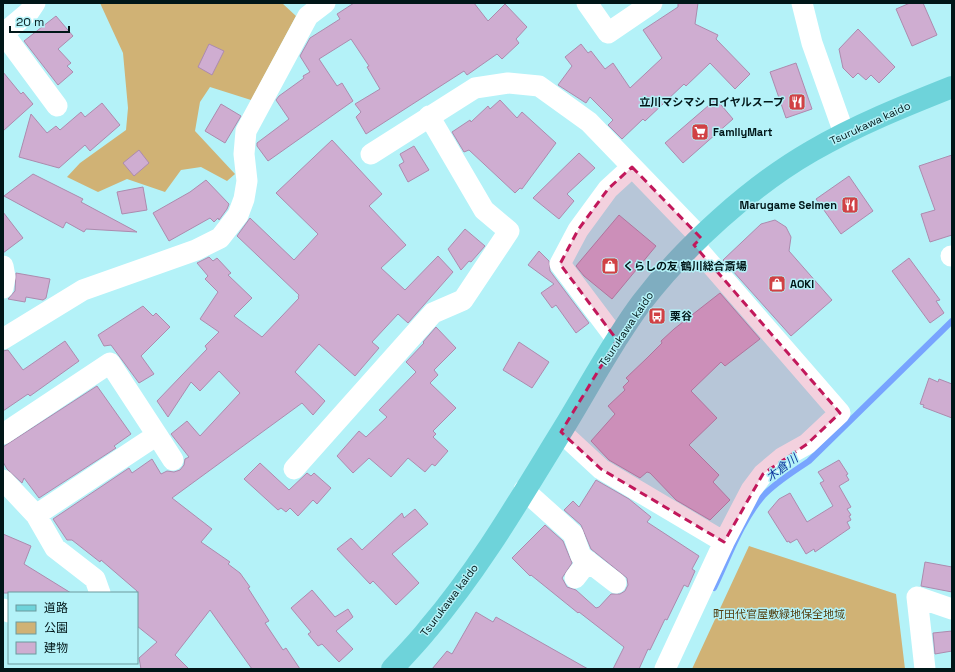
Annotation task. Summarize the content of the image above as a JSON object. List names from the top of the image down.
{
  "streets": {
    "main road": ["Tsurukawa kaido"]
  },
  "water": ["木倉川"],
  "parks": ["町田代官屋敷緑地保全地域"],
  "places": {
    "restaurant": ["立川マシマシ ロイヤルスープ", "Marugame Seimen"],
    "supermarket": ["FamilyMart"],
    "shop": ["くらしの友 鶴川総合斎場", "AOKI"],
    "bus stop": ["栗谷"]
  },
  "legend": ["道路", "公園", "建物"],
  "scale_bar": "20 m"
}
